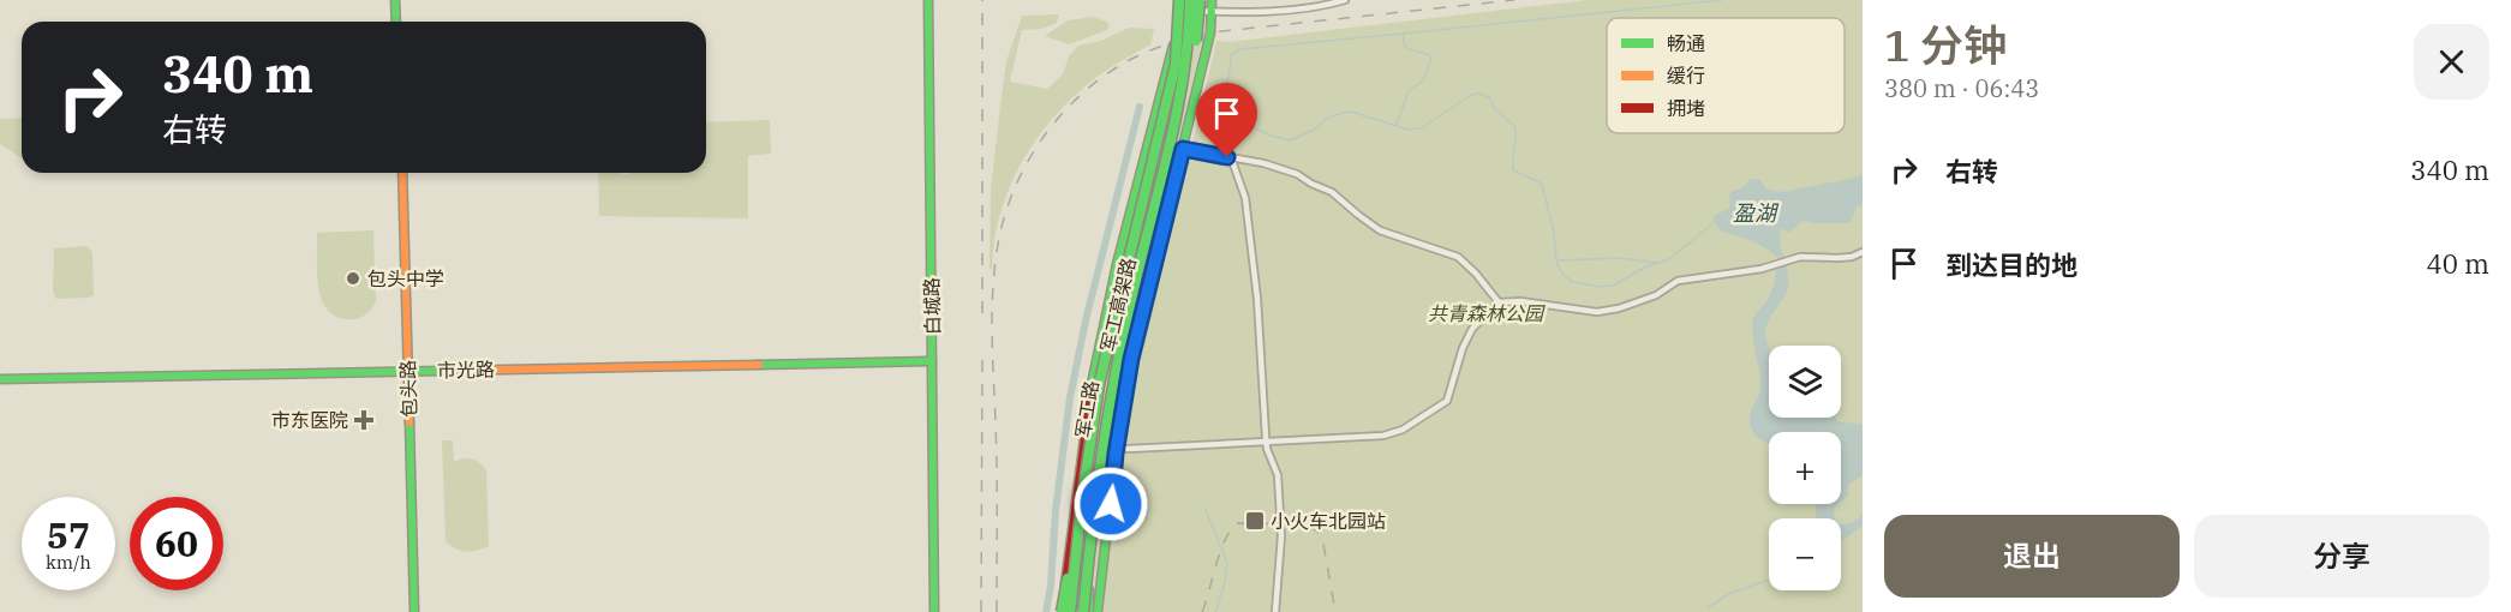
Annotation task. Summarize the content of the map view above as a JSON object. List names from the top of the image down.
{
  "streets": {
    "main road": [
      "军工高架路",
      "白城路",
      "市光路",
      "包头路",
      "军工路"
    ]
  },
  "crossings": [
    ["军工高架路", "军工路"],
    ["白城路", "市光路"],
    ["市光路", "包头路"]
  ],
  "water": ["盈湖"],
  "parks": ["共青森林公园"],
  "places": {
    "other": ["包头中学"],
    "health": ["市东医院"],
    "transit": ["小火车北园站"]
  },
  "legend": ["畅通", "缓行", "拥堵"],
  "page": {
    "heading": ["1 分钟", "380 m · 06:43"],
    "turn": ["340 m", "右转"],
    "list": [
      {
        "name": "右转",
        "value": "340 m"
      },
      {
        "name": "到达目的地",
        "value": "40 m"
      }
    ],
    "map_buttons": ["+", "−"],
    "speed": "57 km/h",
    "limit": "60",
    "buttons": ["退出", "分享"]
  }
}
